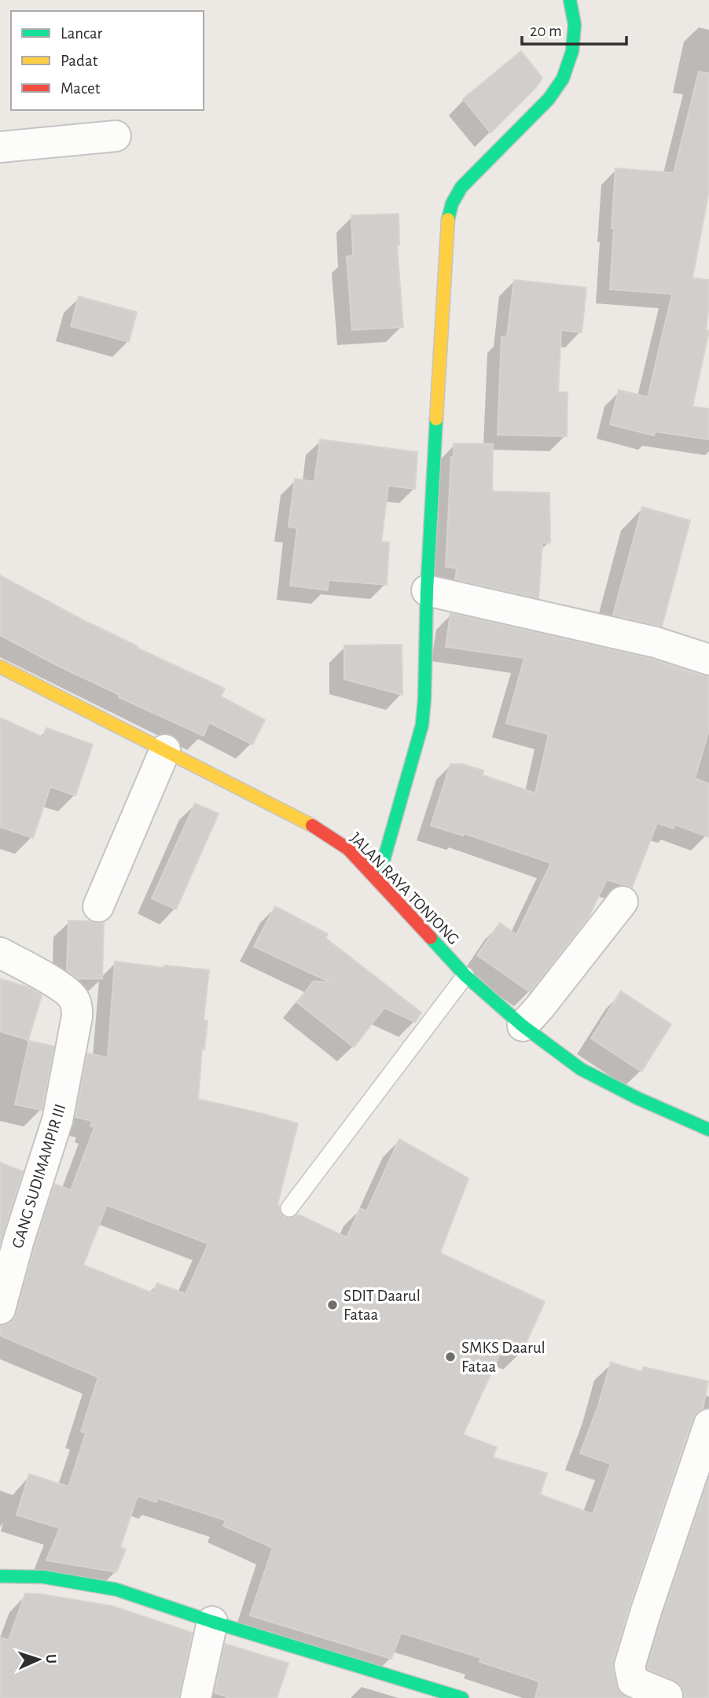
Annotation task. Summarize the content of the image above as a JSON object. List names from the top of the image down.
{
  "streets": {
    "street": ["JALAN RAYA TONJONG", "GANG SUDIMAMPIR III"]
  },
  "places": ["SDIT Daarul Fataa", "SMKS Daarul Fataa"],
  "legend": ["Lancar", "Padat", "Macet"],
  "scale_bar": "20 m",
  "north": "right"
}
